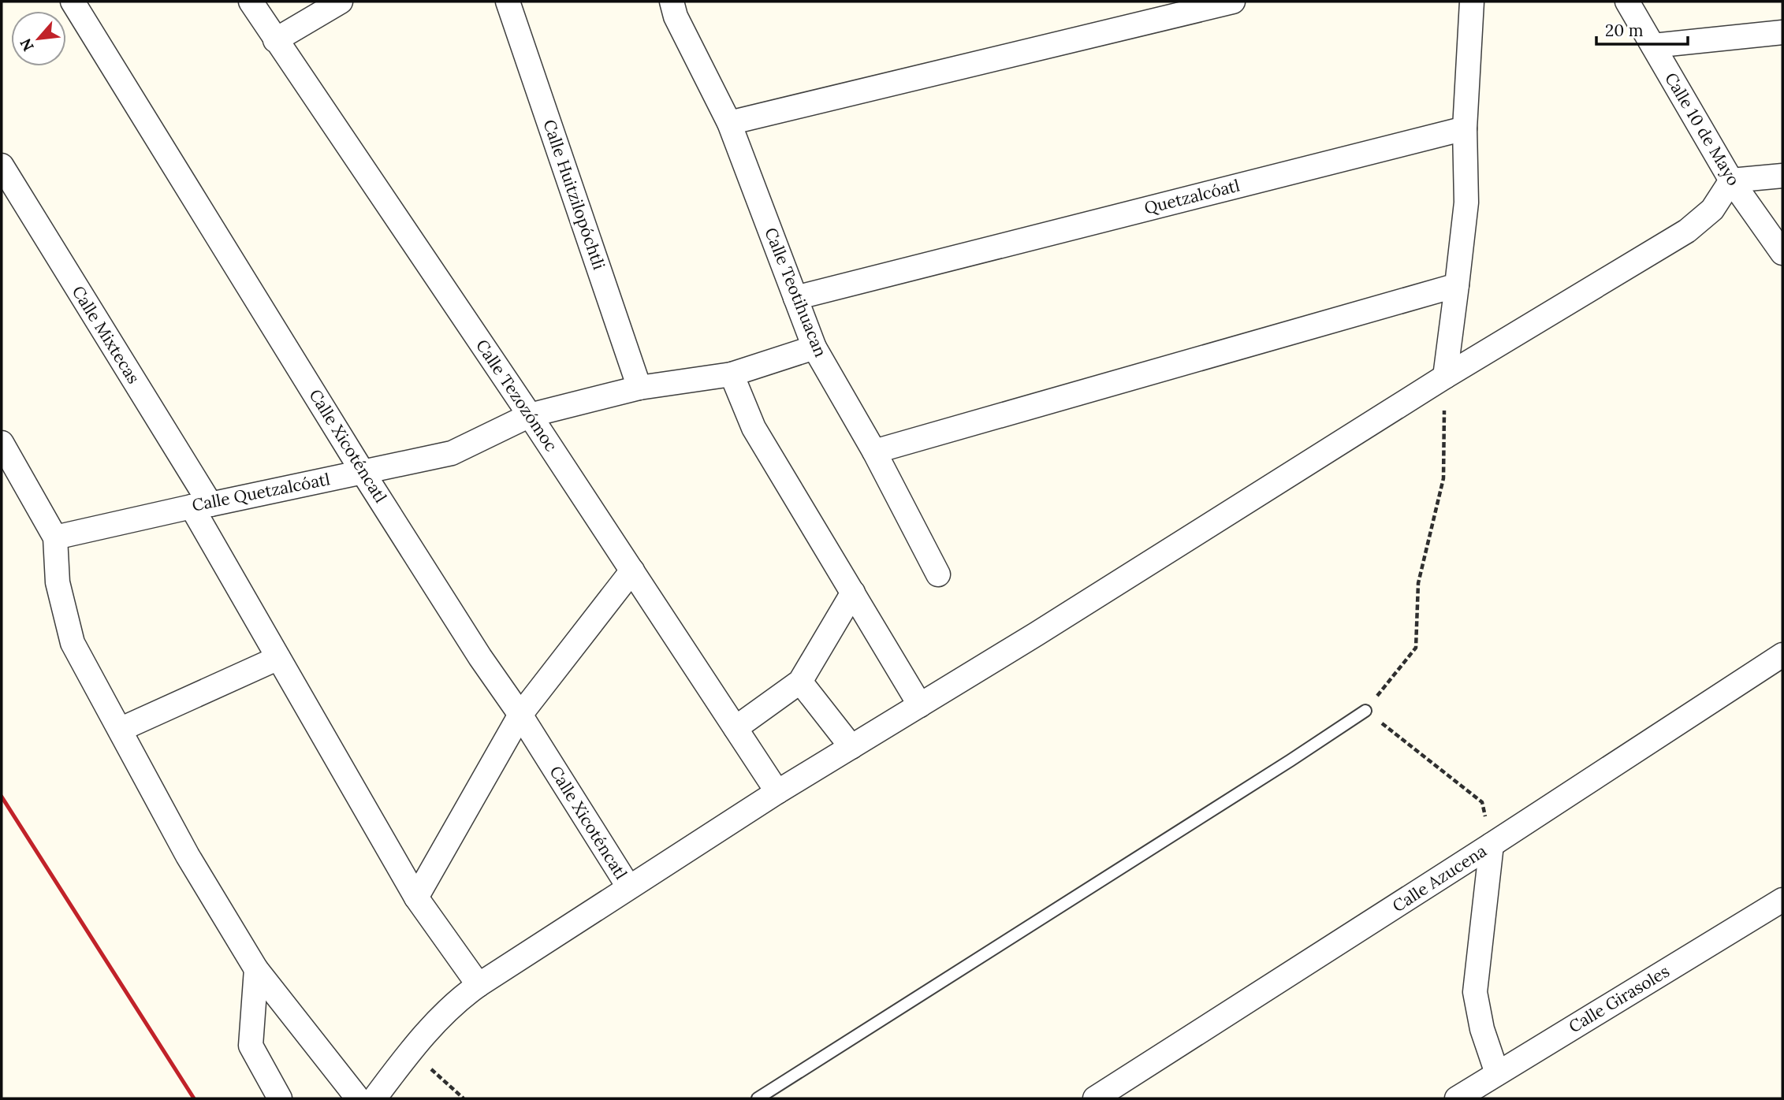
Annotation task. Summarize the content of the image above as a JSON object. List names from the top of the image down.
{
  "streets": {
    "street": [
      "Calle 10 de Mayo",
      "Calle Huitzilopóchtli",
      "Quetzalcóatl",
      "Calle Teotihuacan",
      "Calle Mixtecas",
      "Calle Tezozómoc",
      "Calle Xicoténcatl",
      "Calle Quetzalcóatl",
      "Calle Azucena",
      "Calle Girasoles"
    ]
  },
  "crossings": [
    ["Calle Huitzilopóchtli", "Calle Quetzalcóatl"],
    ["Quetzalcóatl", "Calle Teotihuacan"],
    ["Calle Teotihuacan", "Calle Quetzalcóatl"],
    ["Calle Mixtecas", "Calle Quetzalcóatl"],
    ["Calle Tezozómoc", "Calle Quetzalcóatl"],
    ["Calle Xicoténcatl", "Calle Quetzalcóatl"]
  ],
  "scale_bar": "20 m",
  "north": "bottom left"
}
